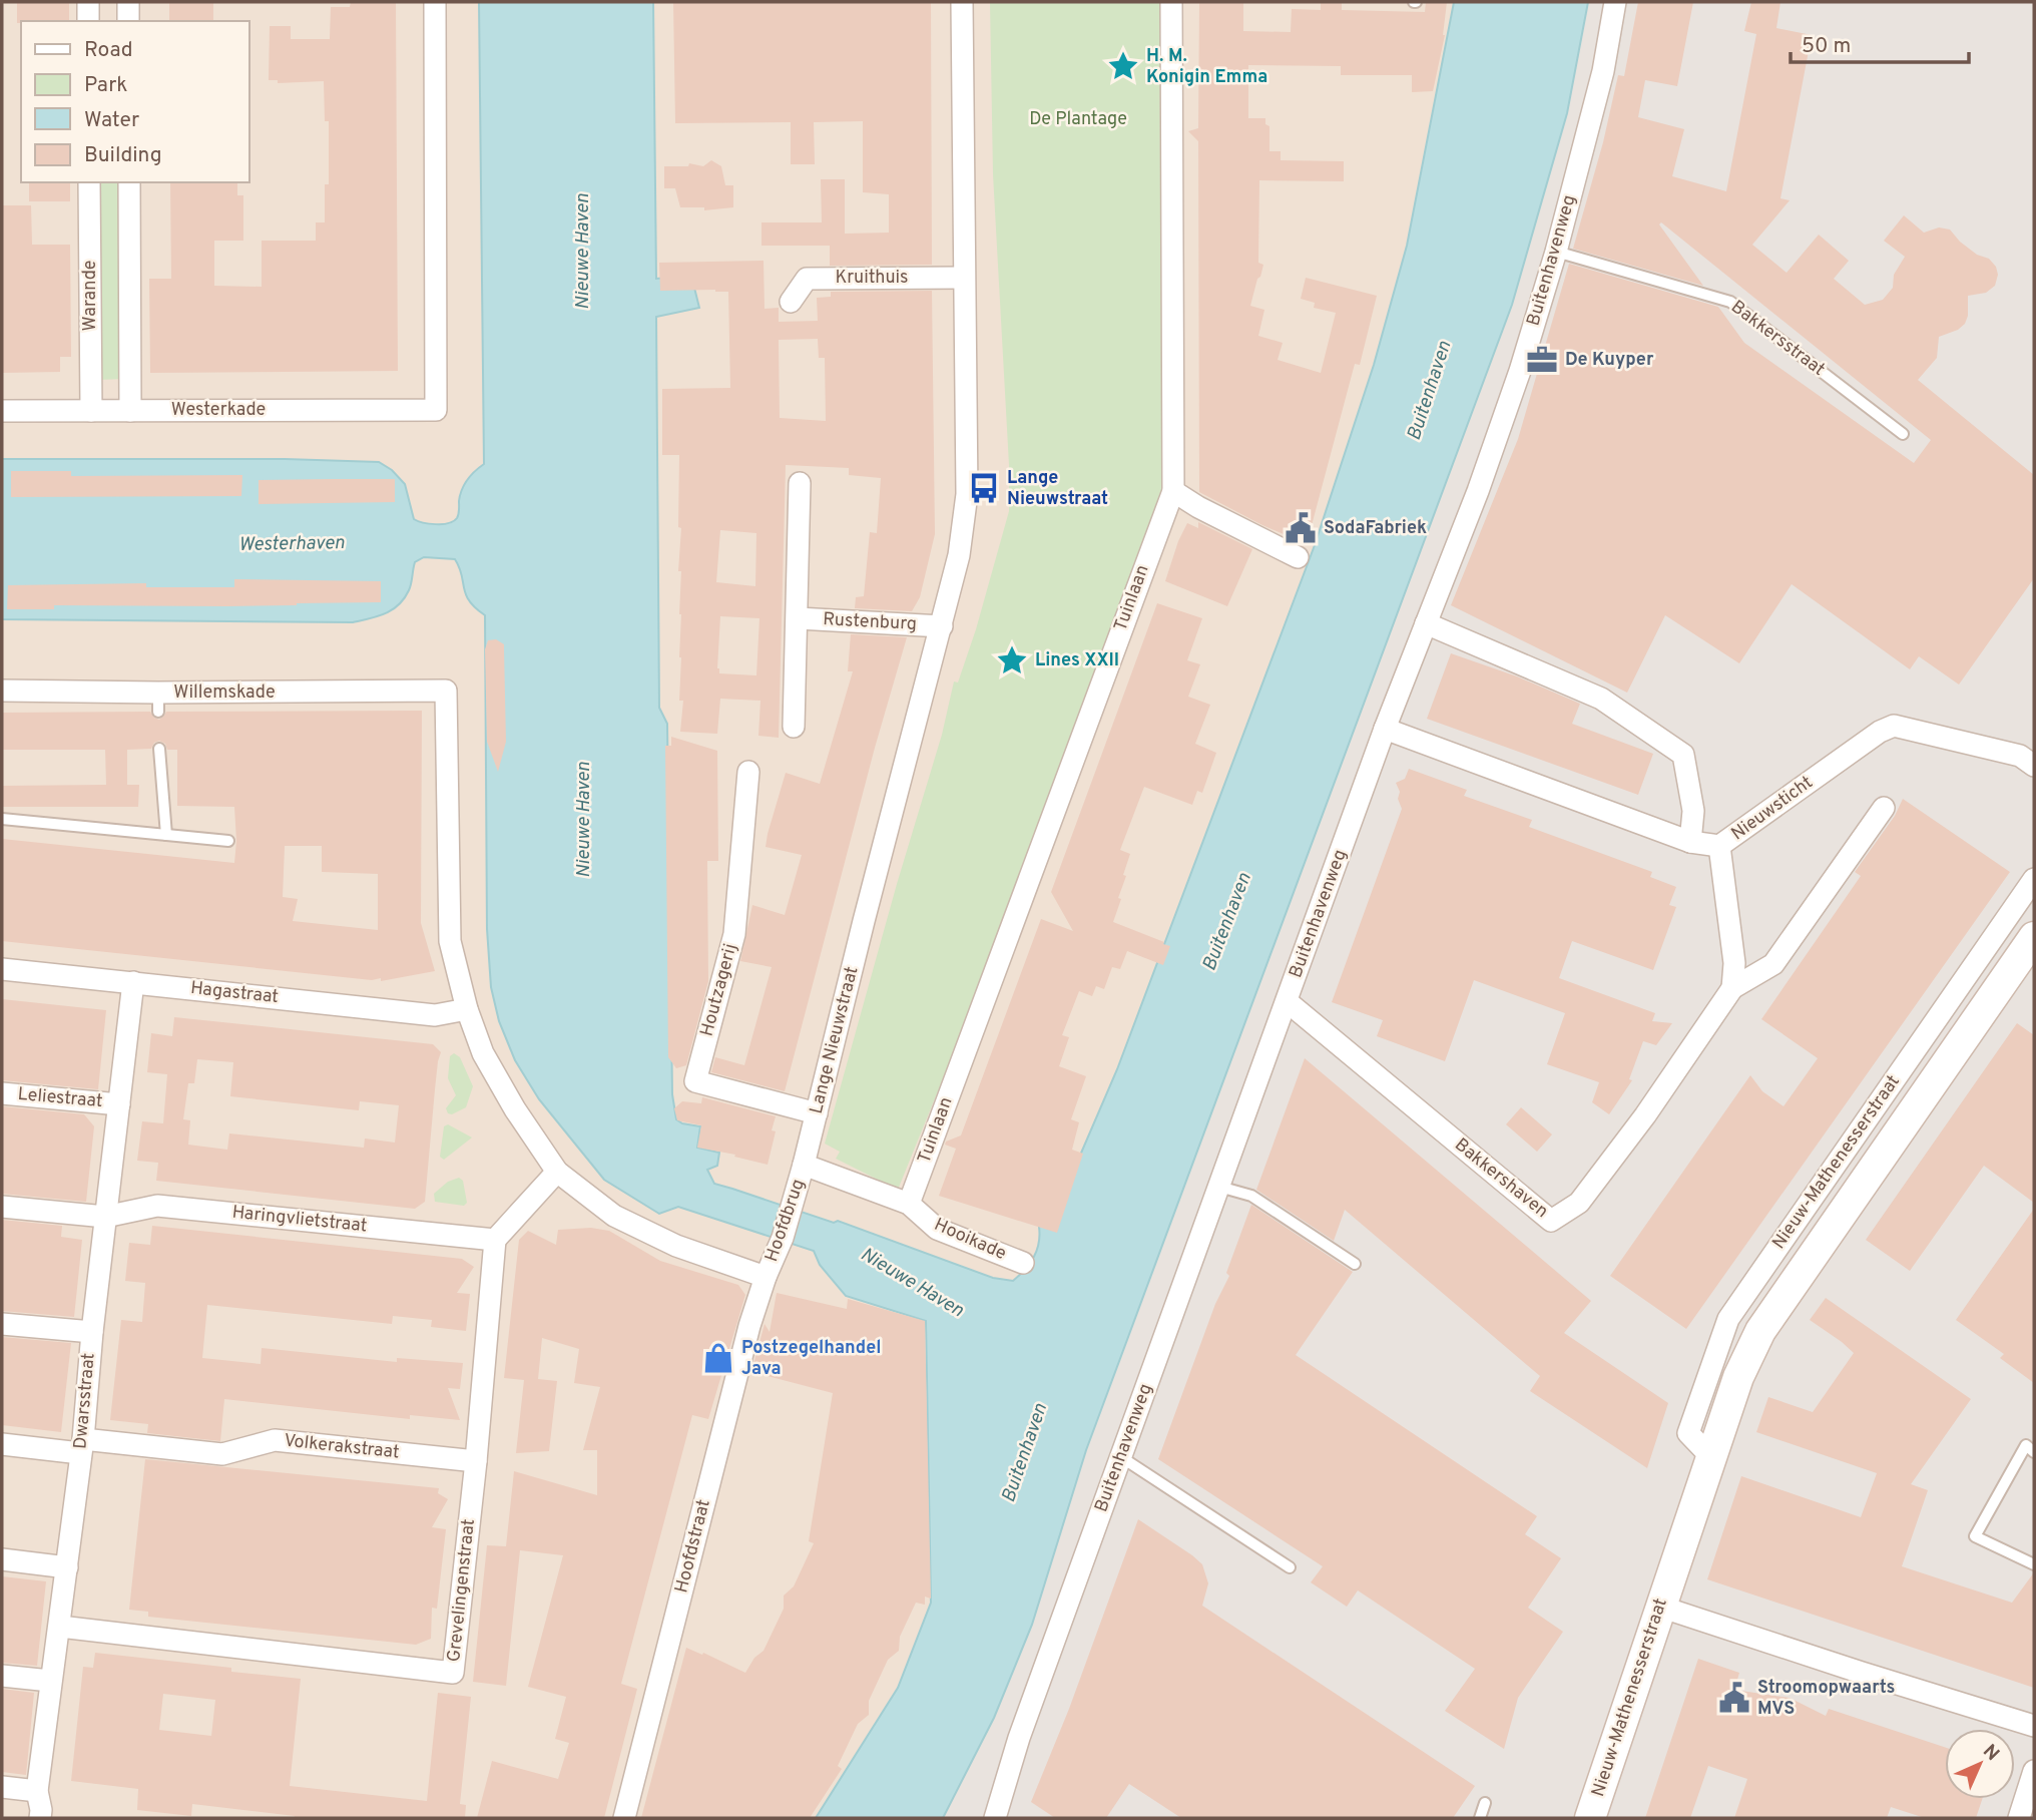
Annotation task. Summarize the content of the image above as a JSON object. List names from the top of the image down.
{
  "streets": {
    "street": [
      "Buitenhavenweg",
      "Kruithuis",
      "Warande",
      "Westerkade",
      "Tuinlaan",
      "Rustenburg",
      "Willemskade",
      "Nieuwsticht",
      "Houtzagerij",
      "Hagastraat",
      "Lange Nieuwstraat",
      "Leliestraat",
      "Nieuw-Mathenesserstraat",
      "Bakkershaven",
      "Haringvlietstraat",
      "Hoofdbrug",
      "Hooikade",
      "Dwarsstraat",
      "Volkerakstraat",
      "Hoofdstraat",
      "Grevelingenstraat"
    ],
    "lane": ["Bakkersstraat"]
  },
  "crossings": [
    ["Buitenhavenweg", "Bakkersstraat"],
    ["Buitenhavenweg", "Nieuwsticht"],
    ["Buitenhavenweg", "Bakkershaven"],
    ["Kruithuis", "Lange Nieuwstraat"],
    ["Warande", "Westerkade"],
    ["Tuinlaan", "Hooikade"],
    ["Rustenburg", "Lange Nieuwstraat"],
    ["Willemskade", "Hagastraat"],
    ["Houtzagerij", "Lange Nieuwstraat"],
    ["Hagastraat", "Dwarsstraat"],
    ["Lange Nieuwstraat", "Hoofdbrug"],
    ["Lange Nieuwstraat", "Hooikade"],
    ["Leliestraat", "Dwarsstraat"],
    ["Haringvlietstraat", "Dwarsstraat"],
    ["Haringvlietstraat", "Grevelingenstraat"],
    ["Hoofdbrug", "Hooikade"],
    ["Hoofdbrug", "Hoofdstraat"],
    ["Dwarsstraat", "Volkerakstraat"],
    ["Dwarsstraat", "Grevelingenstraat"],
    ["Volkerakstraat", "Grevelingenstraat"]
  ],
  "water": ["Nieuwe Haven", "Buitenhaven", "Westerhaven"],
  "parks": ["De Plantage"],
  "places": {
    "place": ["H. M. Konigin Emma", "Lines XXII"],
    "office": ["De Kuyper"],
    "bus stop": ["Lange Nieuwstraat"],
    "public building": ["SodaFabriek", "Stroomopwaarts MVS"],
    "shop": ["Postzegelhandel Java"]
  },
  "legend": [
    "Road",
    "Park",
    "Water",
    "Building"
  ],
  "scale_bar": "50 m",
  "north": "top right"
}
